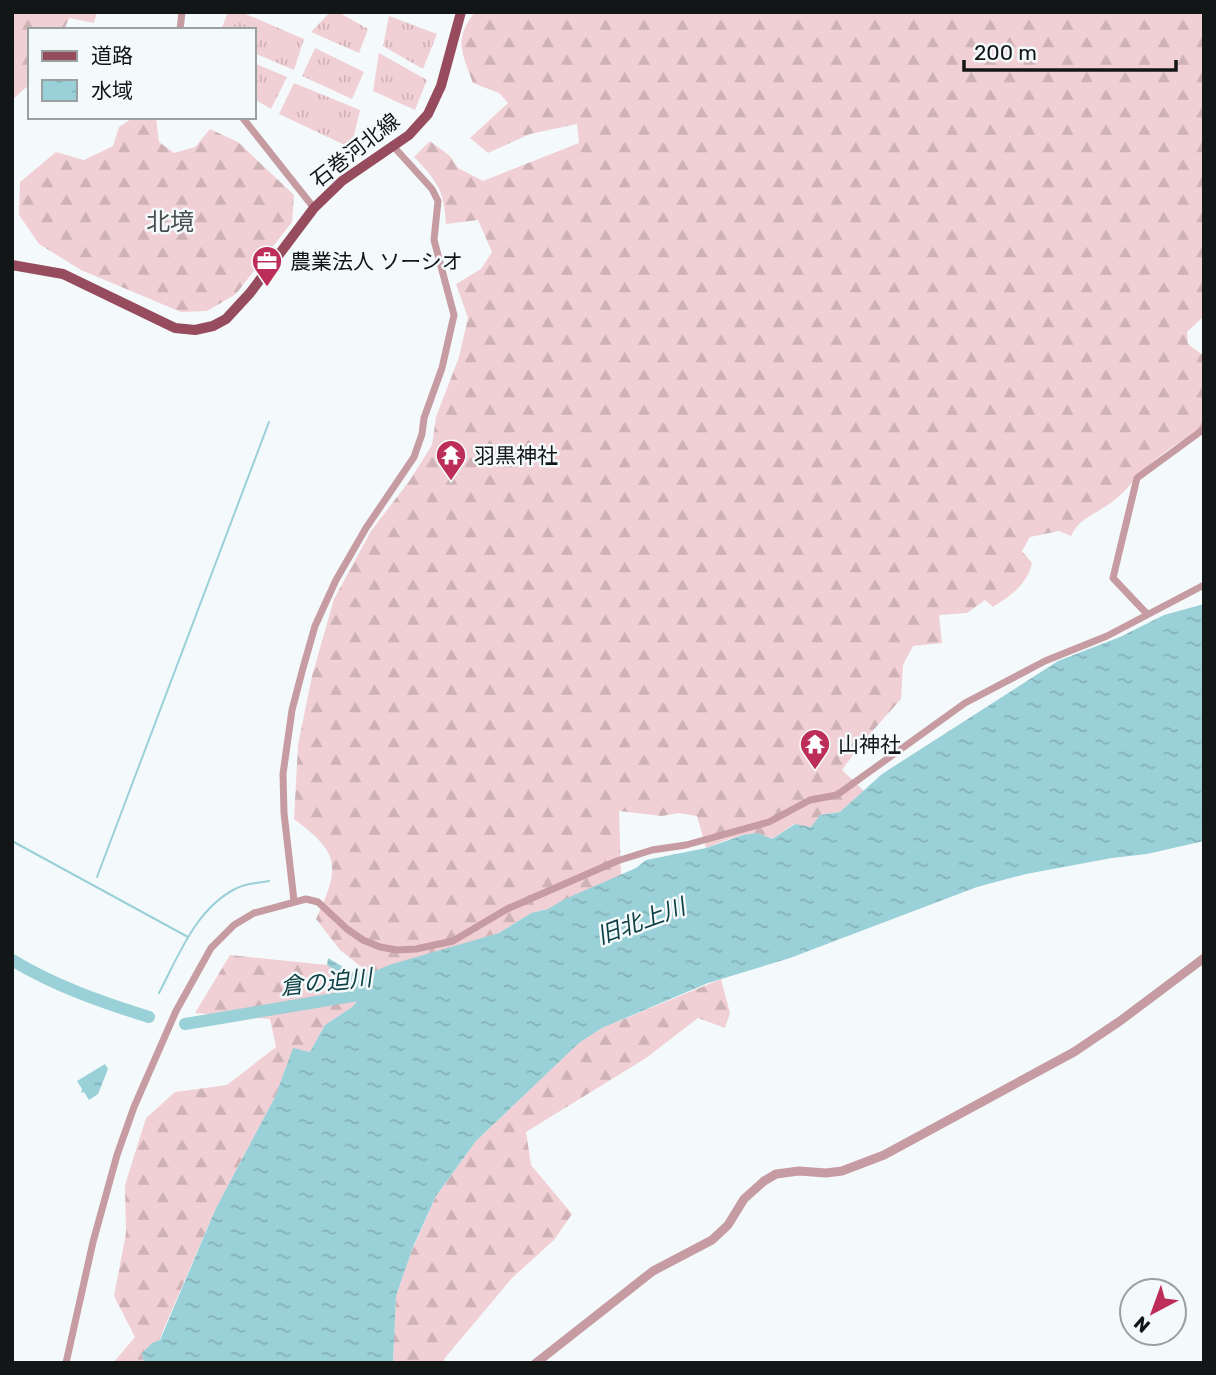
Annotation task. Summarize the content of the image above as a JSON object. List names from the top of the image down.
{
  "streets": {
    "main road": ["石巻河北線"]
  },
  "districts": ["北境"],
  "water": ["旧北上川", "倉の迫川"],
  "places": {
    "office": ["農業法人 ソーシオ"],
    "temple": ["羽黒神社", "山神社"]
  },
  "legend": ["道路", "水域"],
  "scale_bar": "200 m",
  "north": "bottom left"
}
